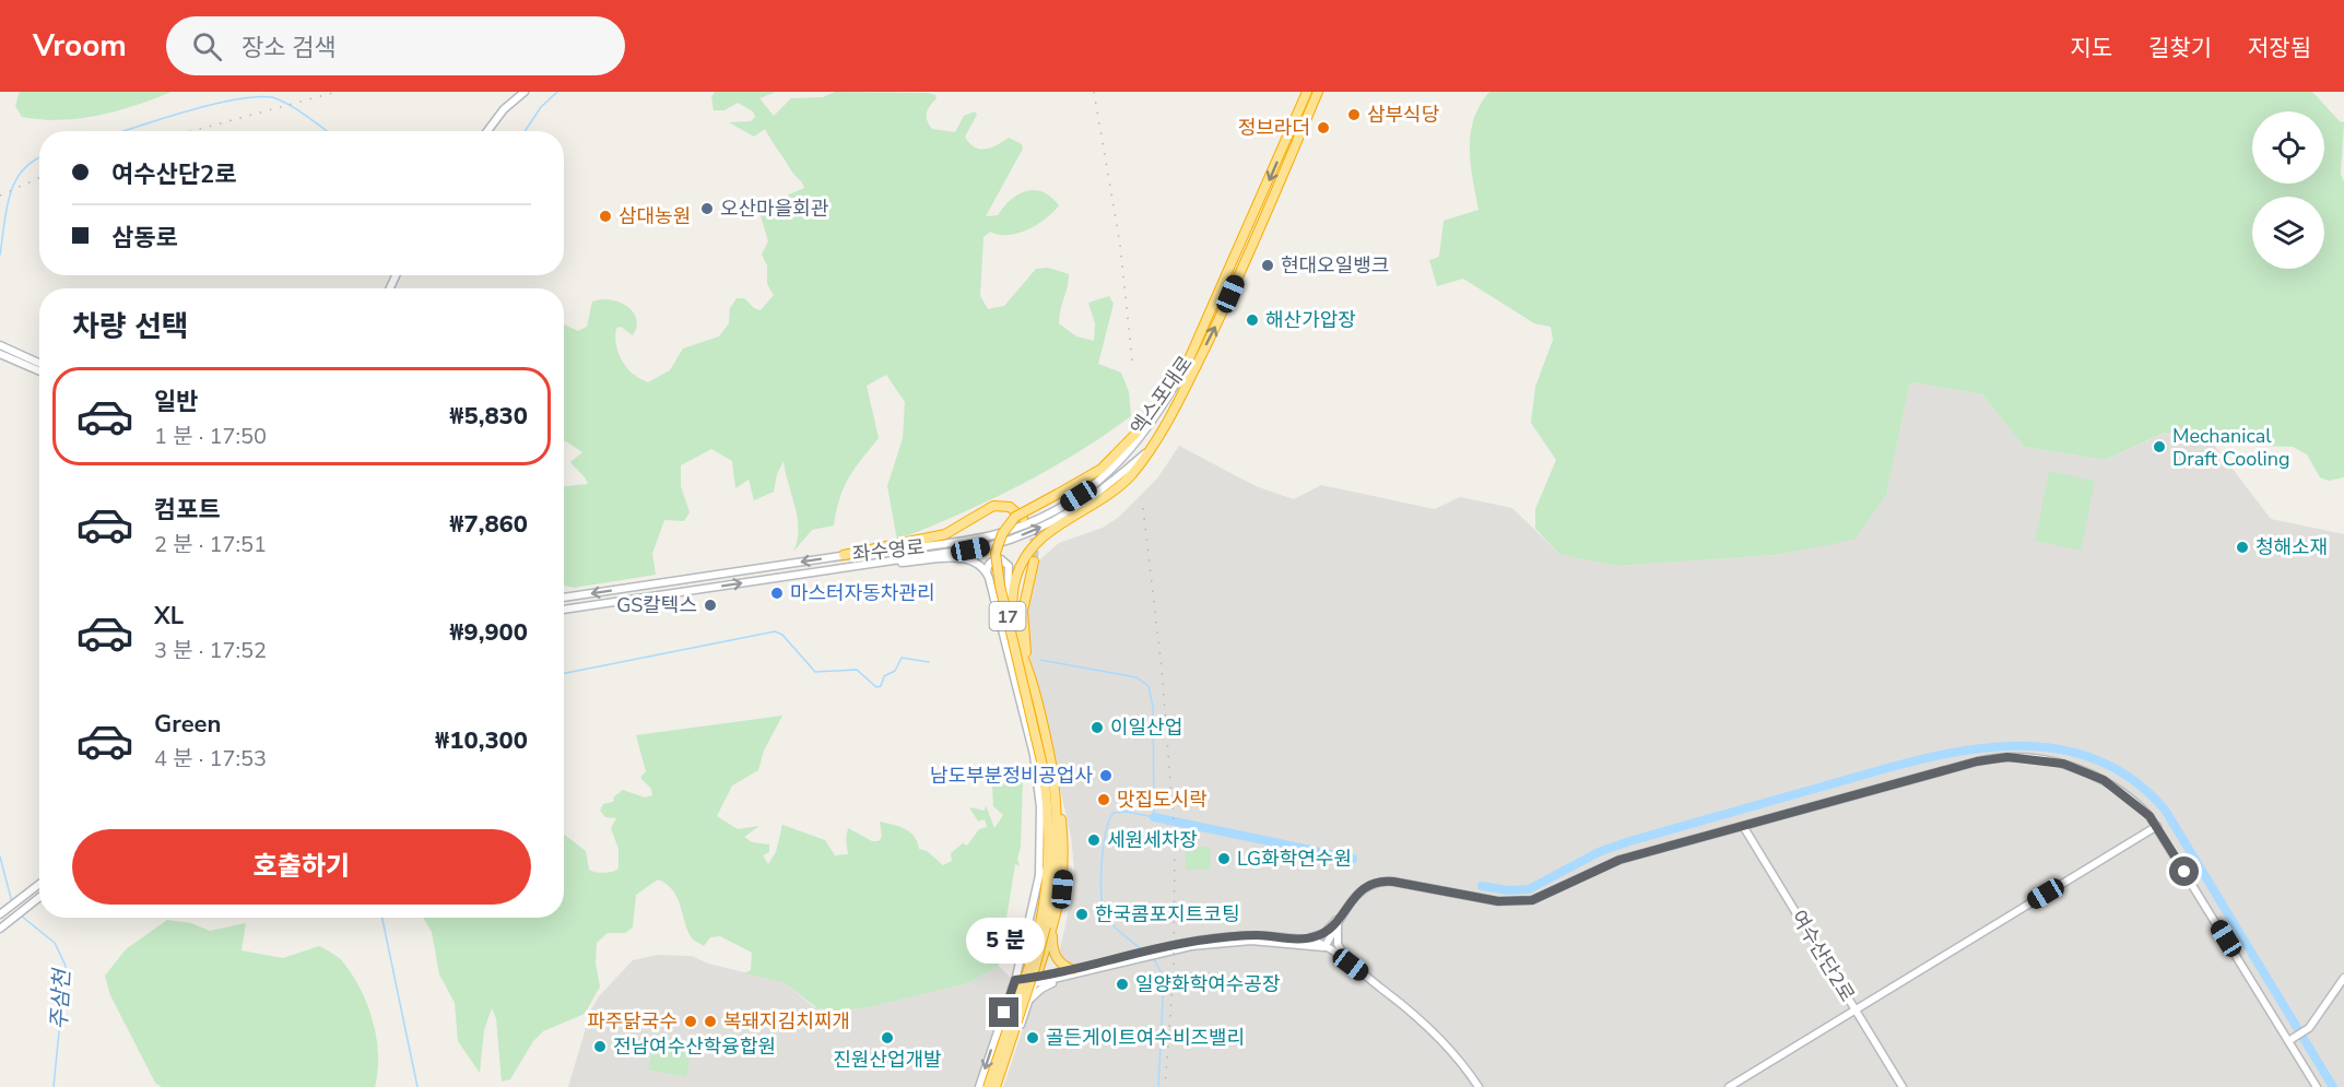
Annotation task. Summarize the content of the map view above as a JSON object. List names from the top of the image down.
{
  "streets": {
    "highway": ["엑스포대로", "17"],
    "street": ["좌수영로", "여수산단2로"]
  },
  "crossings": [
    ["엑스포대로", "좌수영로"],
    ["엑스포대로", "17"]
  ],
  "water": ["주삼천"],
  "places": [
    "삼부식당",
    "정브라더",
    "오산마을회관",
    "삼대농원",
    "현대오일뱅크",
    "해산가압장",
    "Mechanical Draft Cooling",
    "청해소재",
    "마스터자동차관리",
    "GS칼텍스",
    "이일산업",
    "남도부분정비공업사",
    "맛집도시락",
    "세원세차장",
    "LG화학연수원",
    "한국콤포지트코팅",
    "일양화학여수공장",
    "파주닭국수",
    "복돼지김치찌개",
    "진원산업개발",
    "골든게이트여수비즈밸리",
    "전남여수산학융합원"
  ],
  "page": {
    "header": "Vroom",
    "search": "장소 검색",
    "nav": ["지도", "길찾기", "저장됨"],
    "banner": ["여수산단2로", "삼동로"],
    "heading": "차량 선택",
    "list": [
      {
        "name": "일반",
        "note": "1 분 · 17:50",
        "value": "₩5,830"
      },
      {
        "name": "컴포트",
        "note": "2 분 · 17:51",
        "value": "₩7,860"
      },
      {
        "name": "XL",
        "note": "3 분 · 17:52",
        "value": "₩9,900"
      },
      {
        "name": "Green",
        "note": "4 분 · 17:53",
        "value": "₩10,300"
      }
    ],
    "buttons": "호출하기",
    "bubble": "5 분"
  }
}
